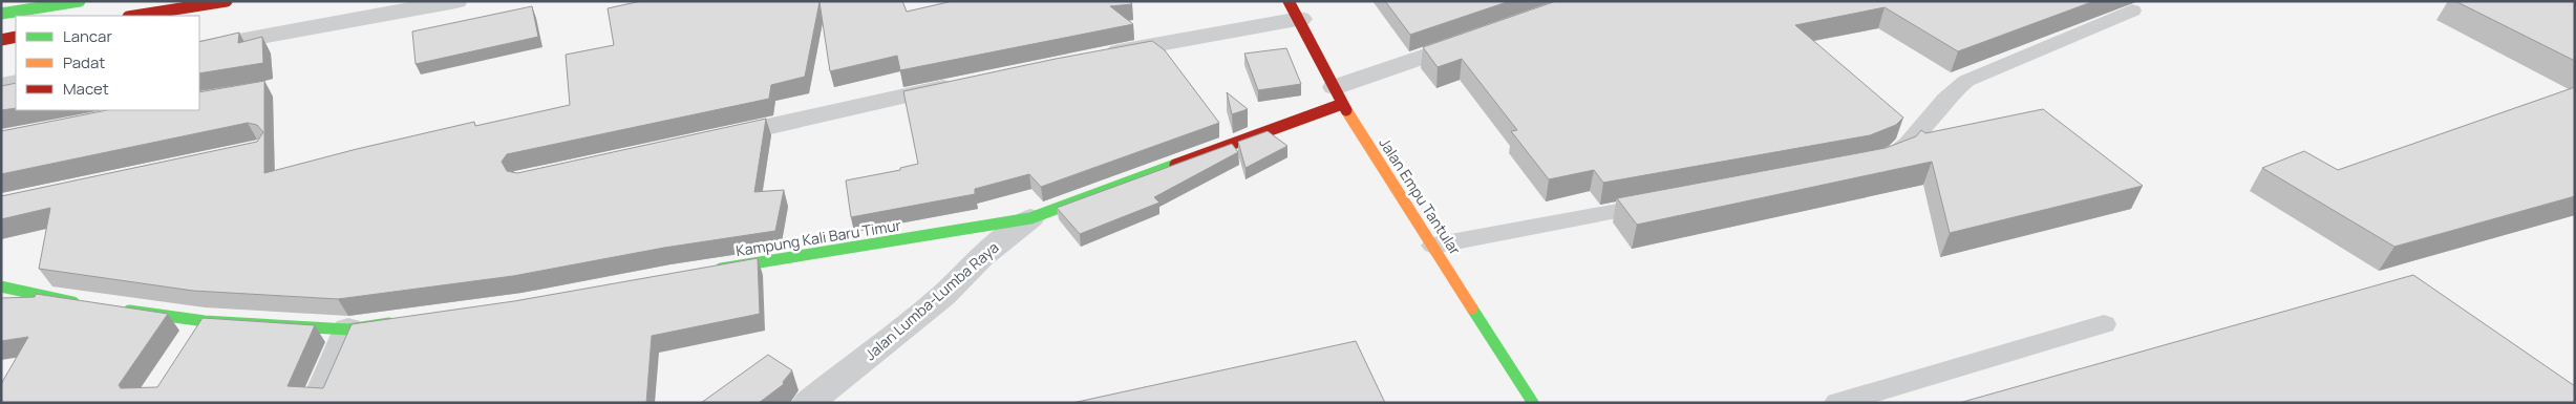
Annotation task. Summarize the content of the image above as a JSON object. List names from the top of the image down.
{
  "streets": {
    "main road": ["Jalan Empu Tantular", "Kampung Kali Baru Timur"],
    "street": ["Jalan Lumba-Lumba Raya"]
  },
  "crossings": [
    ["Jalan Empu Tantular", "Kampung Kali Baru Timur"],
    ["Kampung Kali Baru Timur", "Jalan Lumba-Lumba Raya"]
  ],
  "legend": ["Lancar", "Padat", "Macet"]
}
